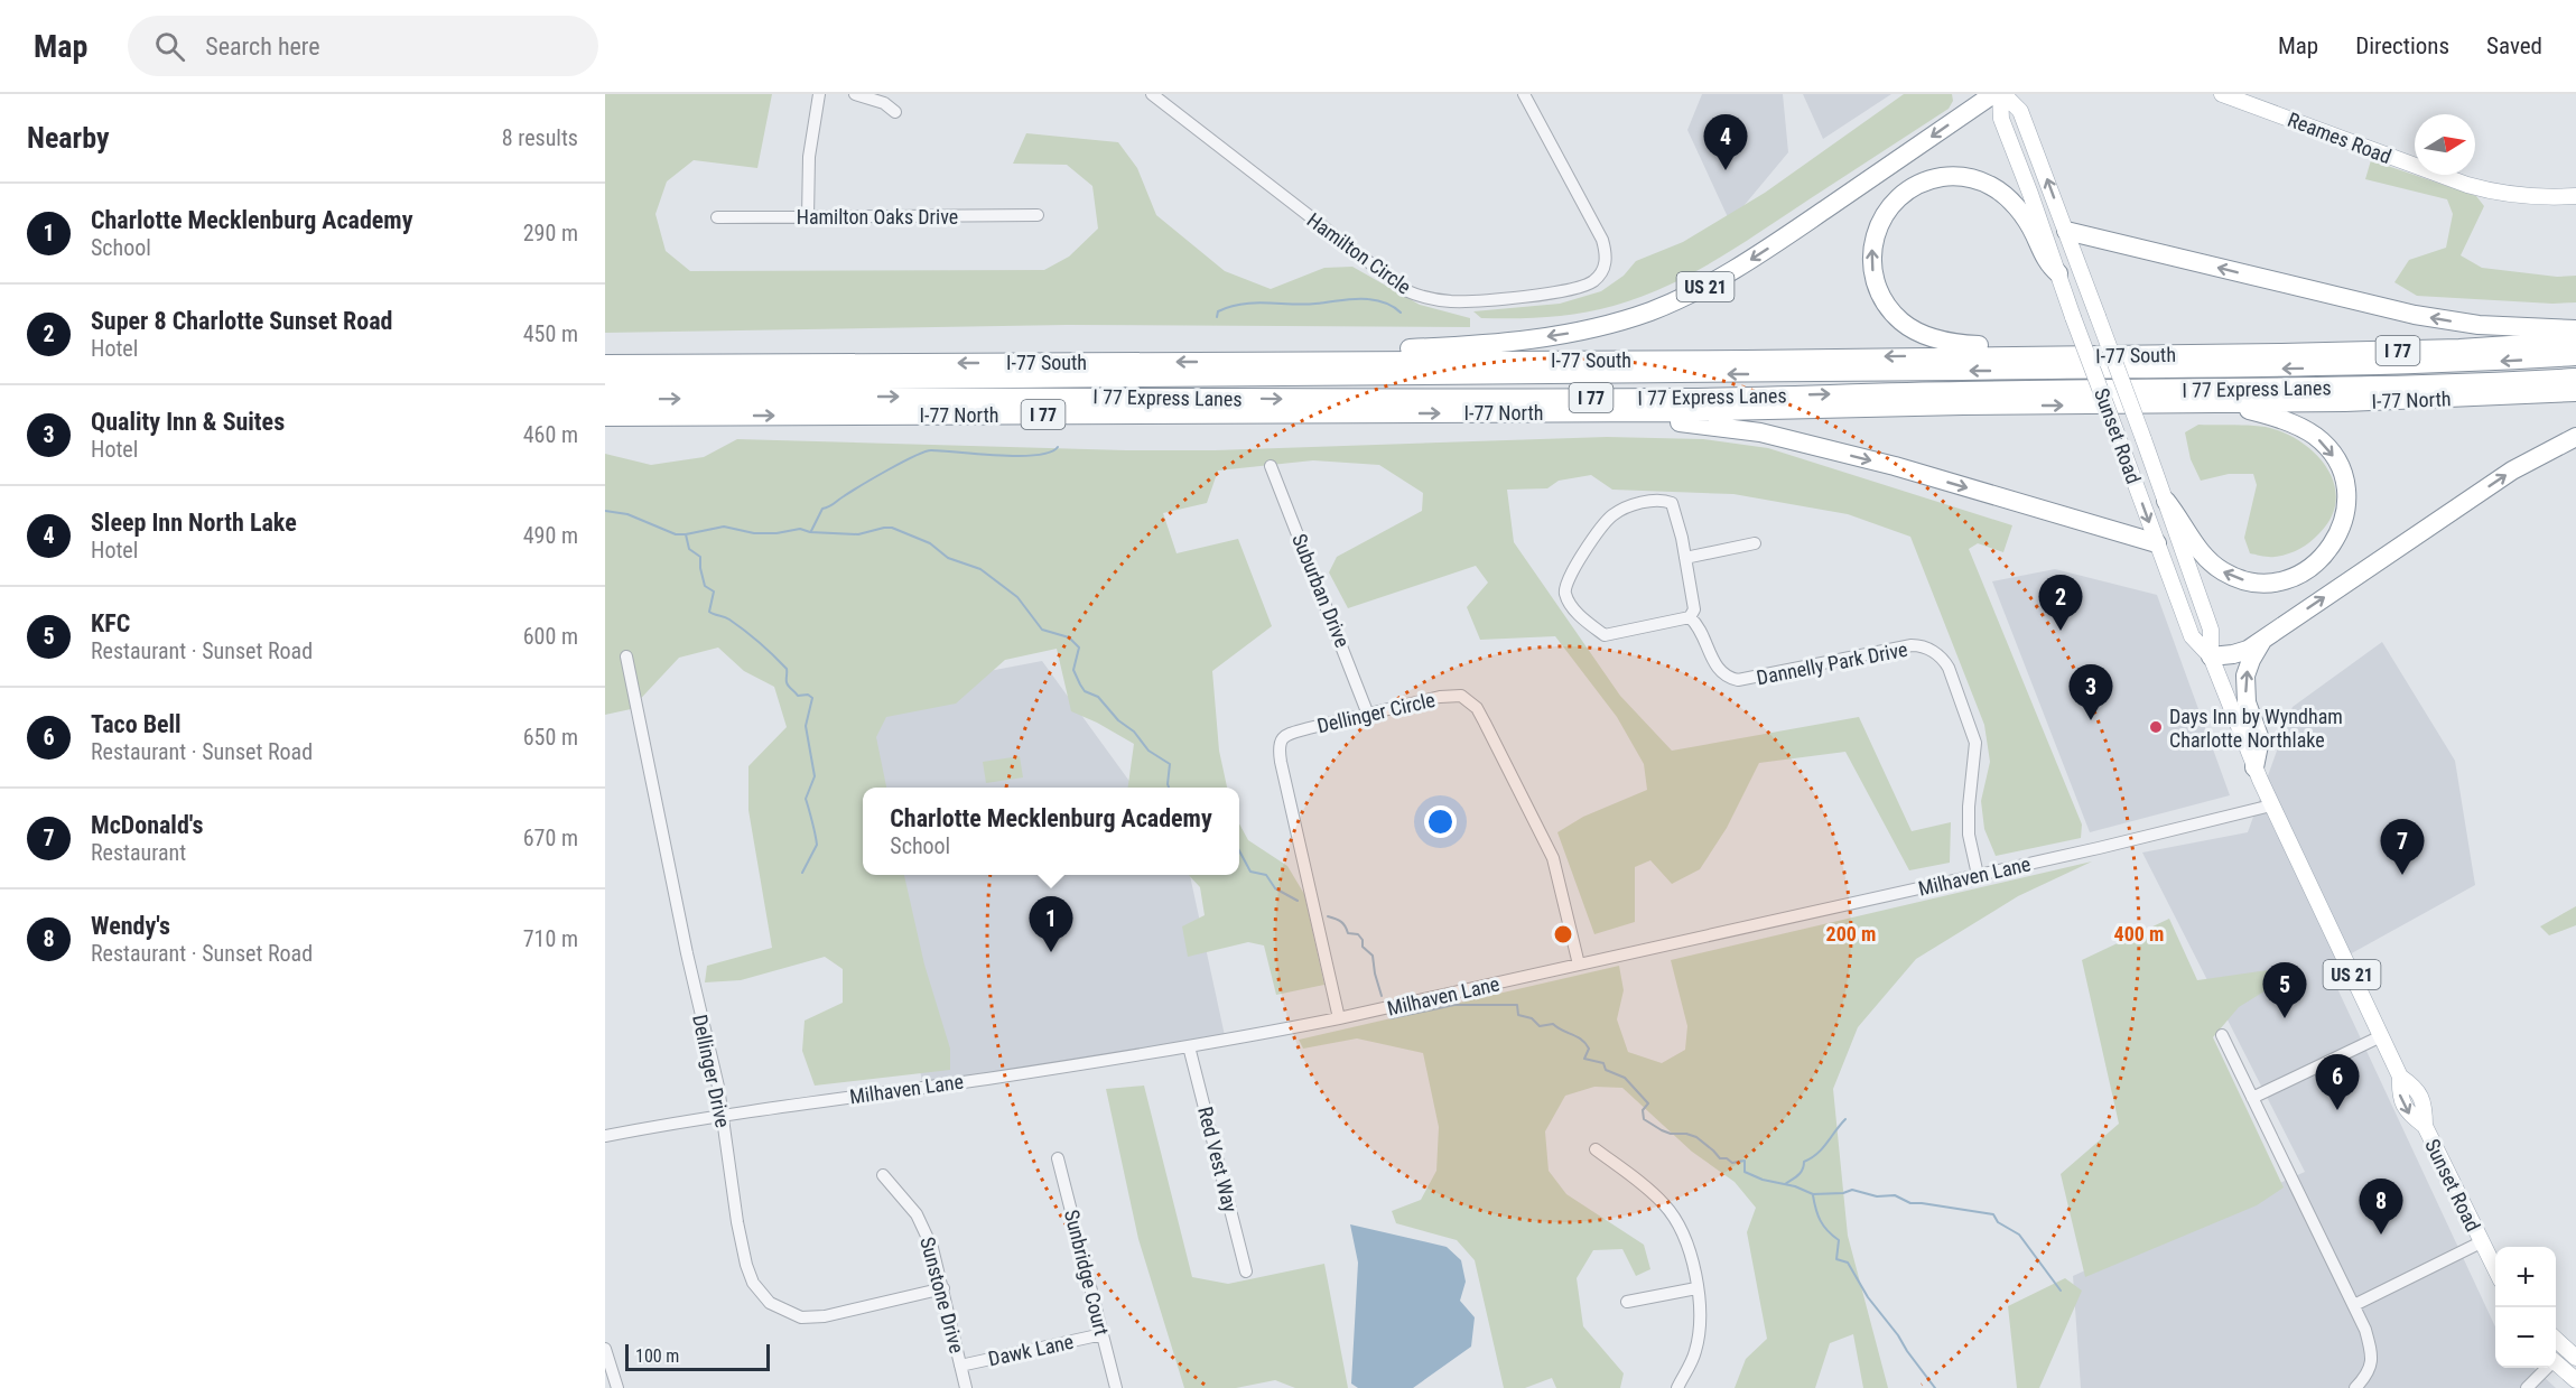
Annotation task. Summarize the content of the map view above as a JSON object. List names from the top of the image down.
{
  "streets": {
    "highway": [
      "US 21",
      "I 77",
      "I-77 South",
      "I 77 Express Lanes",
      "I-77 North"
    ],
    "main road": ["Reames Road", "Sunset Road"],
    "street": [
      "Hamilton Oaks Drive",
      "Hamilton Circle",
      "Suburban Drive",
      "Dannelly Park Drive",
      "Dellinger Circle",
      "Milhaven Lane",
      "Dellinger Drive",
      "Red Vest Way",
      "Sunbridge Court",
      "Sunstone Drive",
      "Dawk Lane"
    ]
  },
  "crossings": [
    ["US 21", "I-77 South"],
    ["Sunset Road", "Milhaven Lane"],
    ["Suburban Drive", "Dellinger Circle"],
    ["Dannelly Park Drive", "Milhaven Lane"],
    ["Dellinger Circle", "Milhaven Lane"],
    ["Milhaven Lane", "Dellinger Drive"],
    ["Milhaven Lane", "Red Vest Way"],
    ["Dellinger Drive", "Sunstone Drive"],
    ["Sunbridge Court", "Dawk Lane"],
    ["Sunstone Drive", "Dawk Lane"]
  ],
  "places": ["Days Inn by Wyndham Charlotte Northlake"],
  "scale_bar": "100 m",
  "north": "right",
  "page": {
    "header": "Map",
    "search": "Search here",
    "nav": ["Map", "Directions", "Saved"],
    "heading": ["Nearby", "8 results"],
    "pins": [
      "4",
      "2",
      "3",
      "7",
      "1",
      "5",
      "6",
      "8"
    ],
    "list": [
      {
        "mark": "1",
        "name": "Charlotte Mecklenburg Academy",
        "note": "School",
        "value": "290 m"
      },
      {
        "mark": "2",
        "name": "Super 8 Charlotte Sunset Road",
        "note": "Hotel",
        "value": "450 m"
      },
      {
        "mark": "3",
        "name": "Quality Inn & Suites",
        "note": "Hotel",
        "value": "460 m"
      },
      {
        "mark": "4",
        "name": "Sleep Inn North Lake",
        "note": "Hotel",
        "value": "490 m"
      },
      {
        "mark": "5",
        "name": "KFC",
        "note": "Restaurant · Sunset Road",
        "value": "600 m"
      },
      {
        "mark": "6",
        "name": "Taco Bell",
        "note": "Restaurant · Sunset Road",
        "value": "650 m"
      },
      {
        "mark": "7",
        "name": "McDonald's",
        "note": "Restaurant",
        "value": "670 m"
      },
      {
        "mark": "8",
        "name": "Wendy's",
        "note": "Restaurant · Sunset Road",
        "value": "710 m"
      }
    ],
    "popup": ["Charlotte Mecklenburg Academy", "School"],
    "map_buttons": ["+", "−"],
    "scale": "100 m"
  },
  "rings": ["200 m", "400 m"]
}
